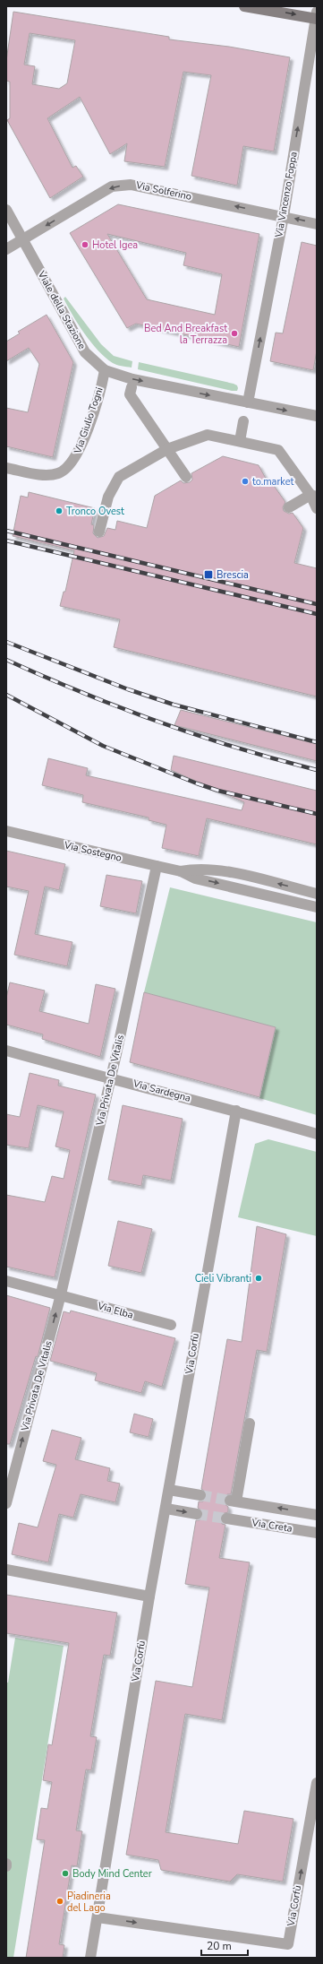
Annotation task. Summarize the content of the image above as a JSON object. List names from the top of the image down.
{
  "streets": {
    "street": [
      "Via Solferino",
      "Via Vincenzo Foppa",
      "Viale della Stazione",
      "Via Giulio Togni",
      "Via Sostegno",
      "Via Privata De Vitalis",
      "Via Sardegna",
      "Via Elba",
      "Via Corfù",
      "Via Creta"
    ]
  },
  "crossings": [
    ["Via Solferino", "Via Vincenzo Foppa"],
    ["Via Solferino", "Viale della Stazione"],
    ["Via Vincenzo Foppa", "Viale della Stazione"],
    ["Viale della Stazione", "Via Giulio Togni"],
    ["Via Sostegno", "Via Privata De Vitalis"],
    ["Via Privata De Vitalis", "Via Sardegna"],
    ["Via Privata De Vitalis", "Via Elba"],
    ["Via Sardegna", "Via Corfù"]
  ],
  "one_way": ["Via Solferino", "Via Vincenzo Foppa"],
  "places": {
    "other": [
      "Hotel Igea",
      "Bed And Breakfast la Terrazza",
      "to.market",
      "Tronco Ovest",
      "Cieli Vibranti",
      "Body Mind Center",
      "Piadineria del Lago"
    ],
    "transit": ["Brescia"]
  },
  "scale_bar": "20 m"
}
